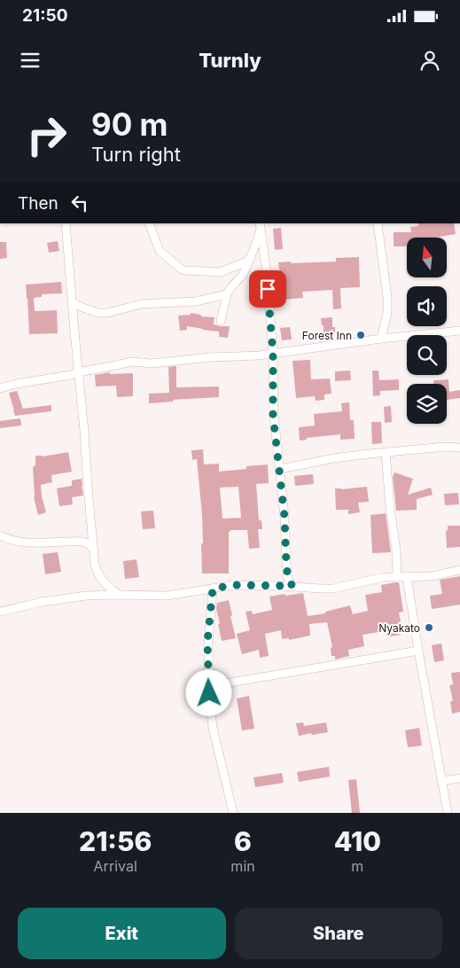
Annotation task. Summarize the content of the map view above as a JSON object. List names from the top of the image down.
{
  "places": ["Forest Inn", "Nyakato"],
  "north": "top",
  "page": {
    "status": "21:50",
    "header": "Turnly",
    "turn": ["90 m", "Turn right"],
    "then": "Then",
    "eta": [
      "21:56",
      "Arrival",
      "6",
      "min",
      "410",
      "m"
    ],
    "buttons": ["Exit", "Share"]
  }
}
